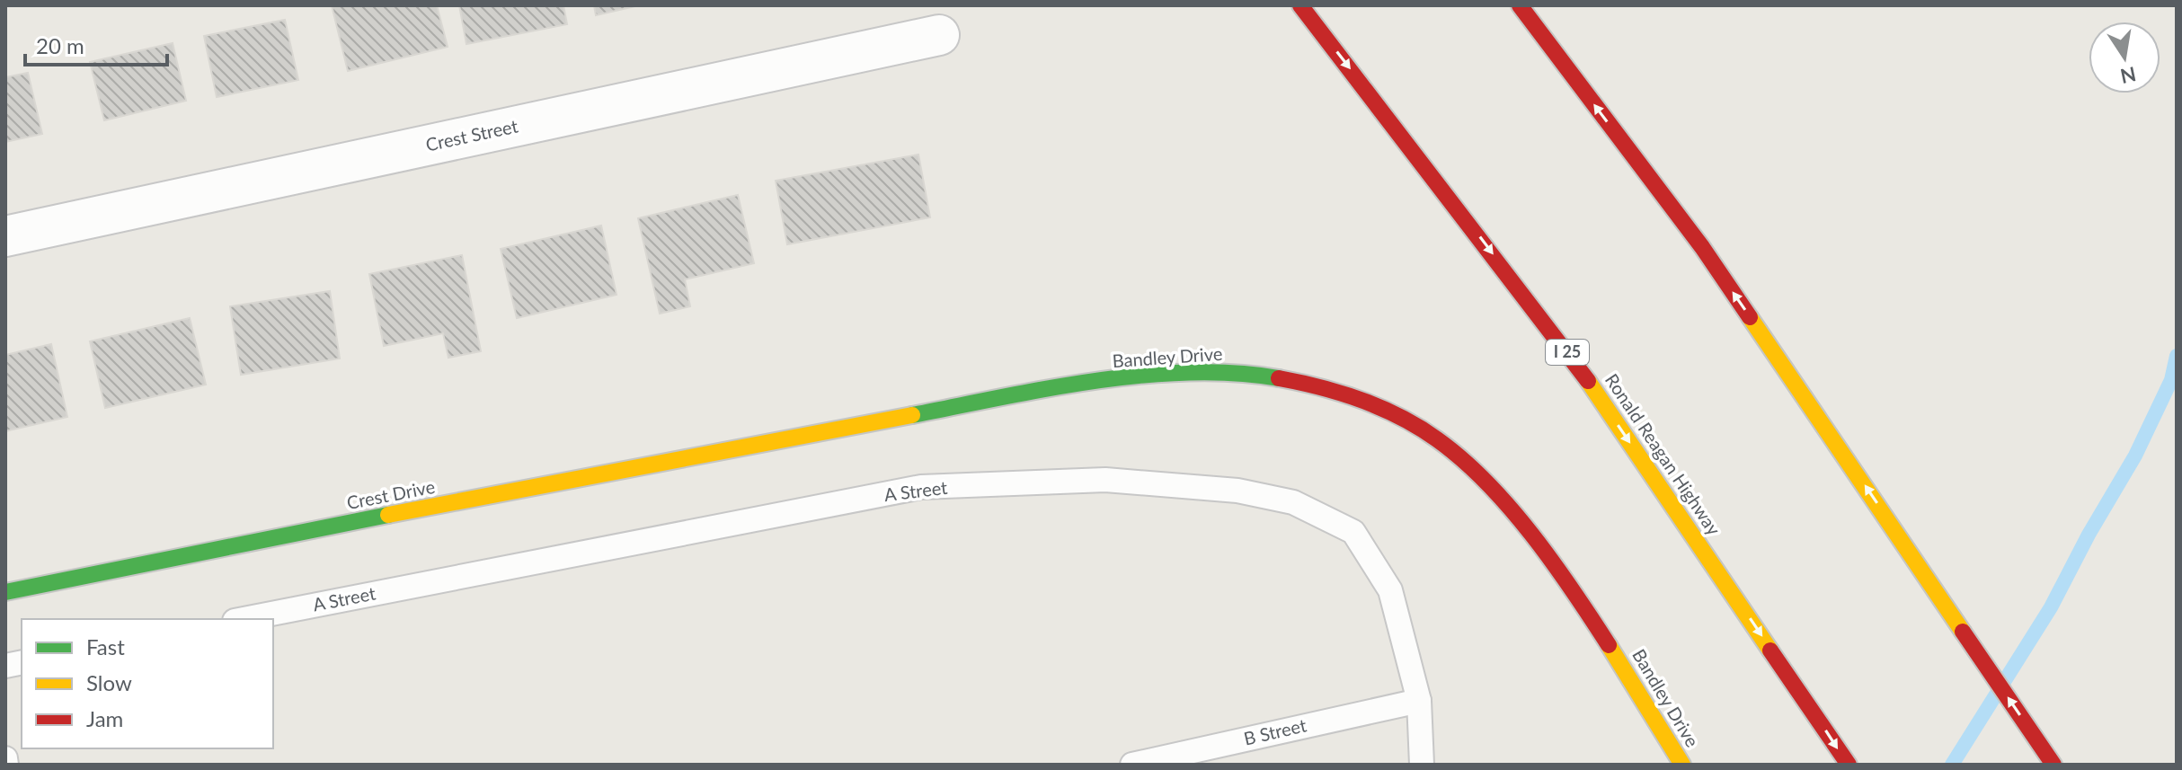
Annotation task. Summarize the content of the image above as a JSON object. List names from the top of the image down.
{
  "streets": {
    "main road": [
      "I 25",
      "Bandley Drive",
      "Ronald Reagan Highway",
      "Crest Drive"
    ],
    "street": ["Crest Street"],
    "lane": ["A Street", "B Street"]
  },
  "crossings": [
    ["Bandley Drive", "Crest Drive"],
    ["A Street", "B Street"]
  ],
  "one_way": ["Ronald Reagan Highway"],
  "legend": ["Fast", "Slow", "Jam"],
  "scale_bar": "20 m",
  "north": "bottom"
}
